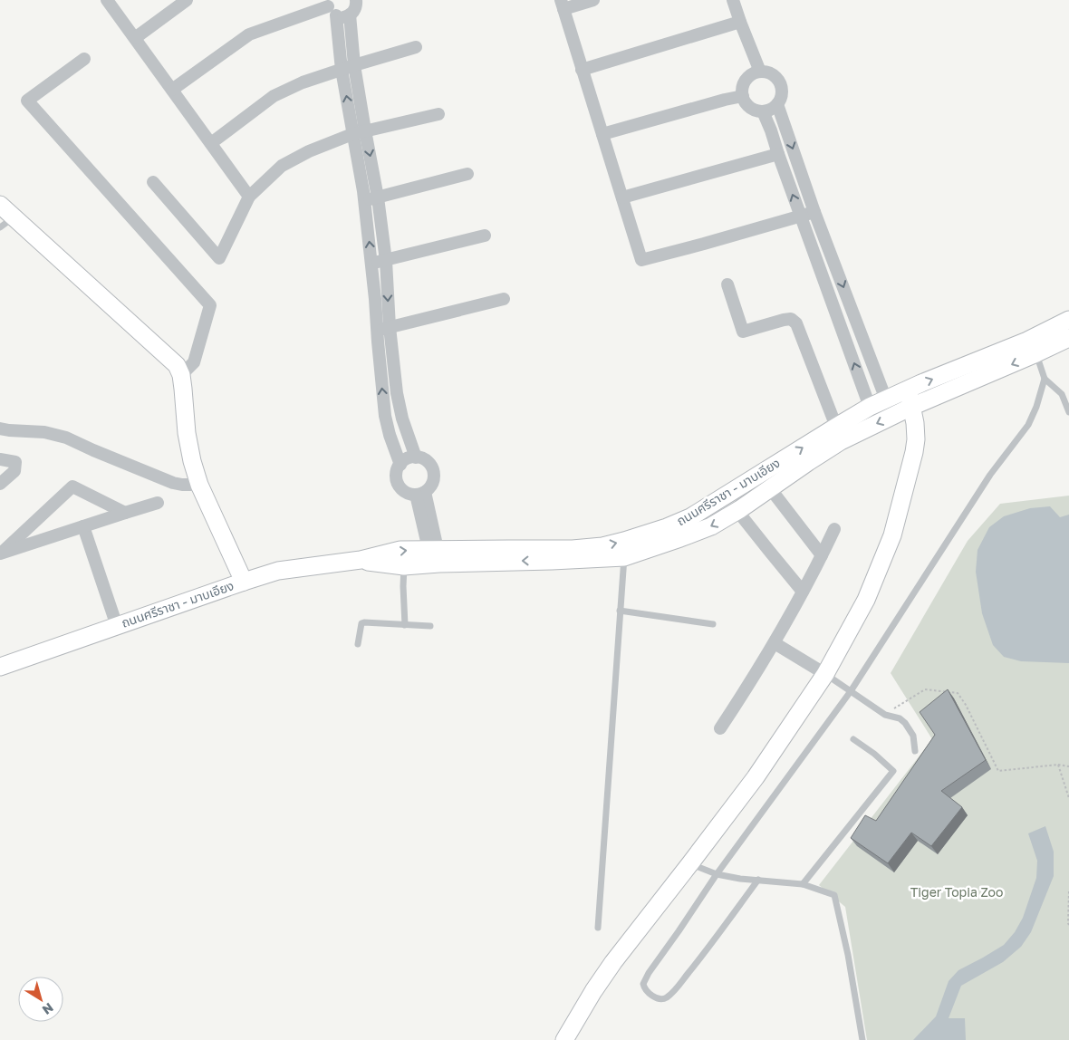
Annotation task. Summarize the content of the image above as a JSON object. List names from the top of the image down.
{
  "streets": {
    "main road": ["ถนนศรีราชา - มาบเอียง"]
  },
  "parks": ["Tiger Topia Zoo"],
  "north": "bottom right"
}
